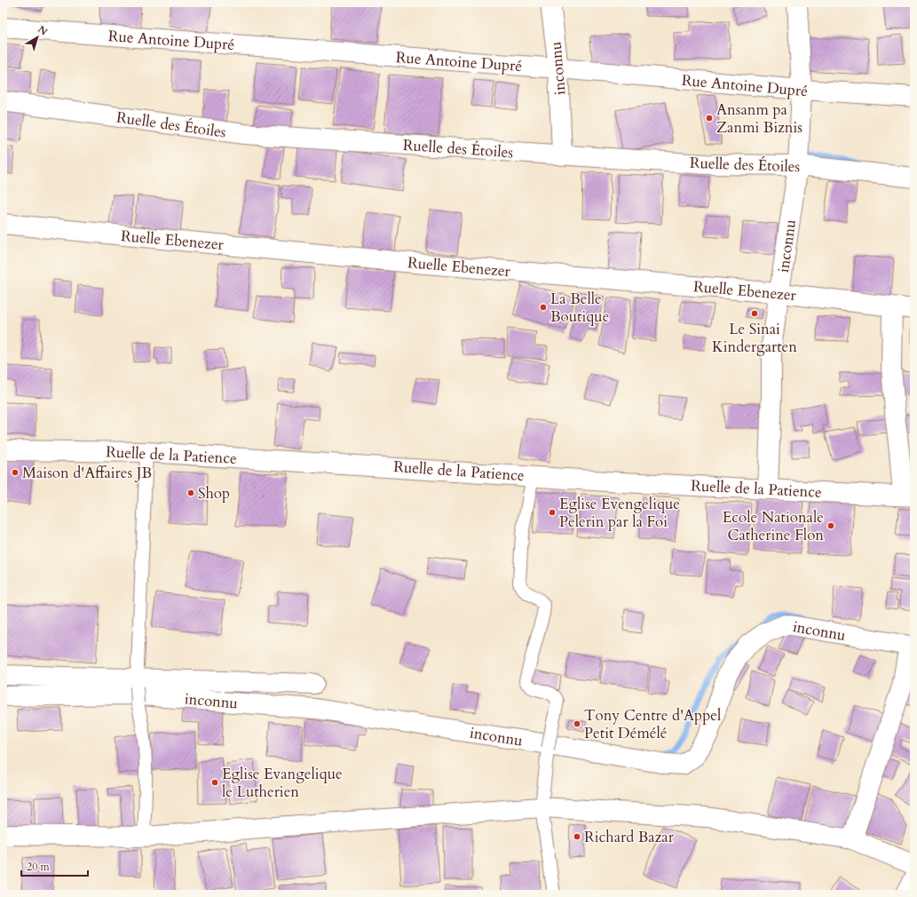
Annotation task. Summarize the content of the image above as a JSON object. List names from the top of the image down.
{
  "streets": {
    "street": [
      "Rue Antoine Dupré",
      "inconnu",
      "Ruelle des Étoiles",
      "Ruelle Ebenezer",
      "Ruelle de la Patience"
    ]
  },
  "crossings": [
    ["Rue Antoine Dupré", "inconnu"],
    ["inconnu", "Ruelle des Étoiles"],
    ["inconnu", "Ruelle Ebenezer"],
    ["inconnu", "Ruelle de la Patience"]
  ],
  "places": [
    "Ansanm pa Zanmi Biznis",
    "La Belle Boutique",
    "Le Sinai Kindergarten",
    "Maison d'Affaires JB",
    "Shop",
    "Eglise Evengelique Pelerin par la Foi",
    "Ecole Nationale Catherine Flon",
    "Tony Centre d'Appel Petit Démélé",
    "Eglise Evangelique le Lutherien",
    "Richard Bazar"
  ],
  "scale_bar": "20 m",
  "north": "top right"
}
